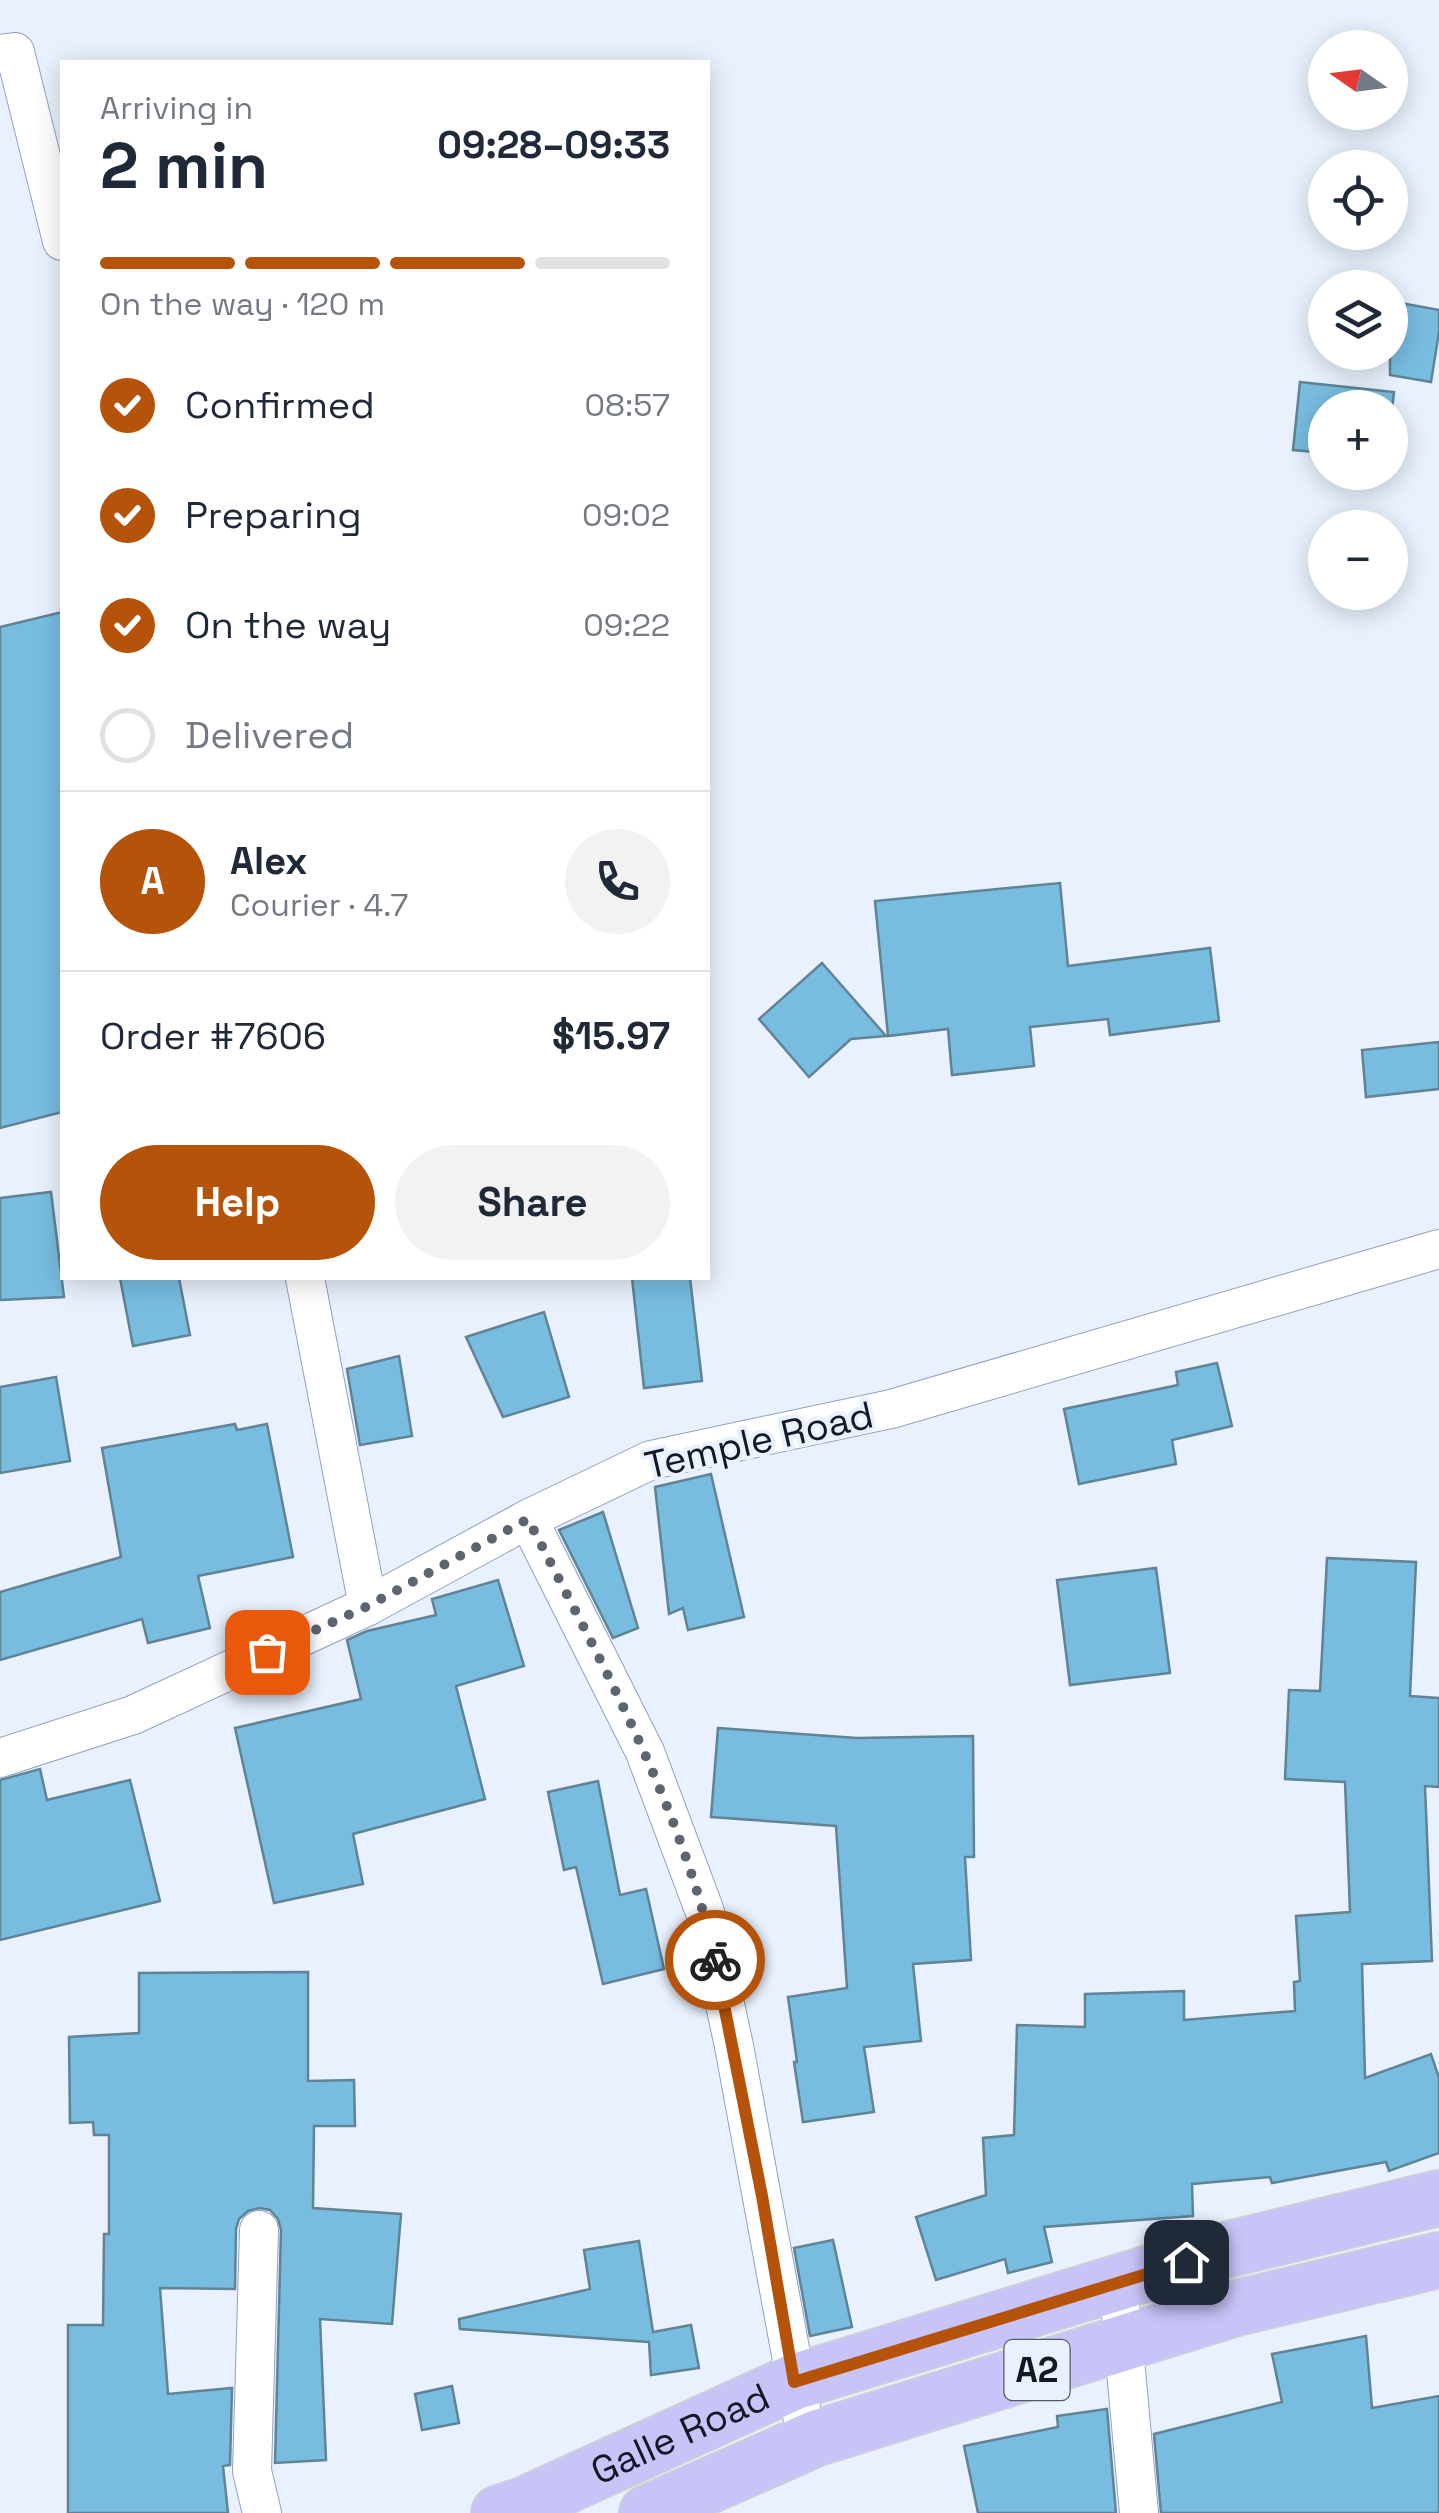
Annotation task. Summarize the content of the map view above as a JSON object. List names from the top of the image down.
{
  "streets": {
    "highway": ["A2", "Galle Road"],
    "street": ["Temple Road"]
  },
  "north": "left",
  "page": {
    "map_buttons": ["+", "−"],
    "heading": ["2 min", "Arriving in", "09:28–09:33"],
    "panel": [
      "Alex",
      "Courier · 4.7",
      "Order #7606",
      "$15.97"
    ],
    "bar": "On the way · 120 m",
    "list": [
      ["Confirmed", "08:57"],
      ["Preparing", "09:02"],
      ["On the way", "09:22"],
      "Delivered"
    ],
    "round": "A",
    "buttons": ["Help", "Share"]
  }
}
